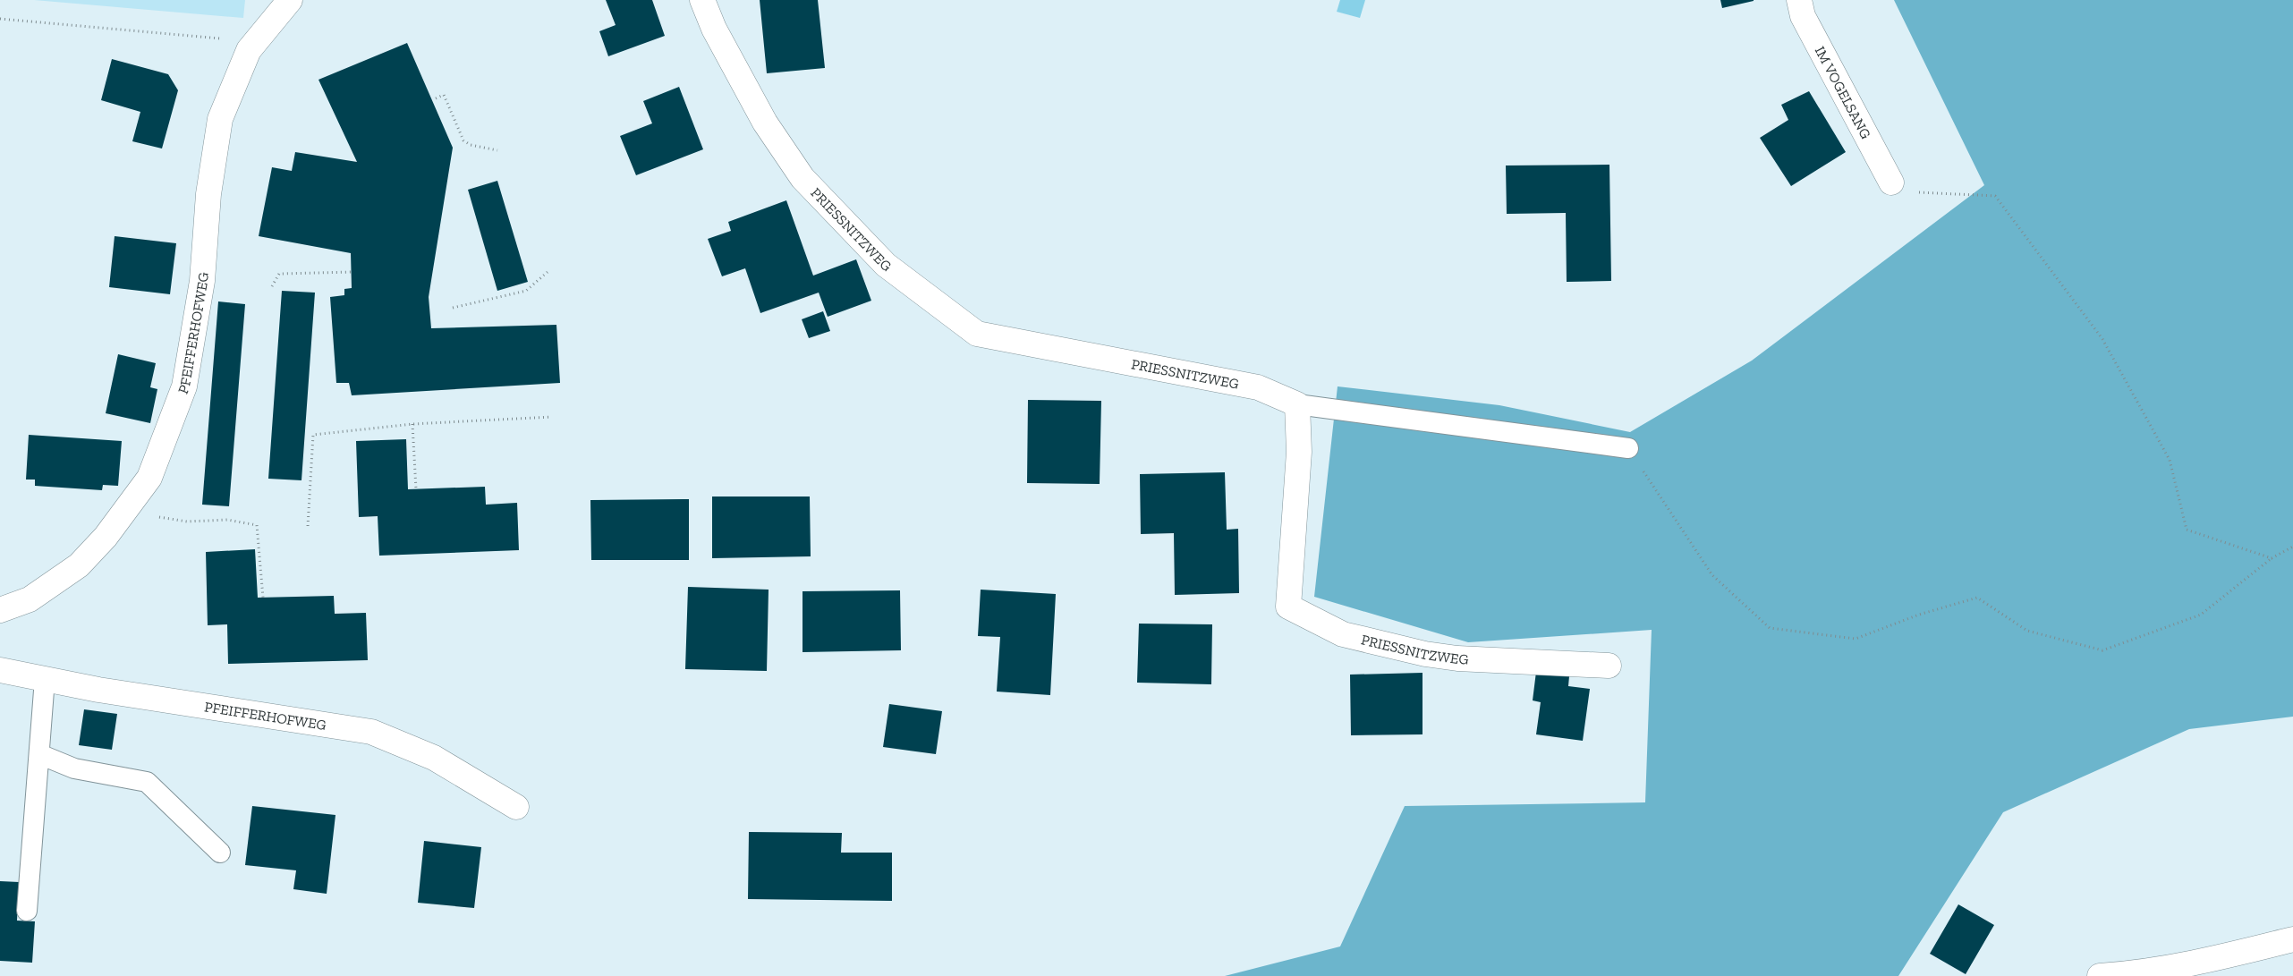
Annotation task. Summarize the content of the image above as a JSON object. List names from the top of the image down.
{
  "streets": {
    "street": ["IM VOGELSANG", "PRIESSNITZWEG", "PFEIFFERHOFWEG"]
  }
}
